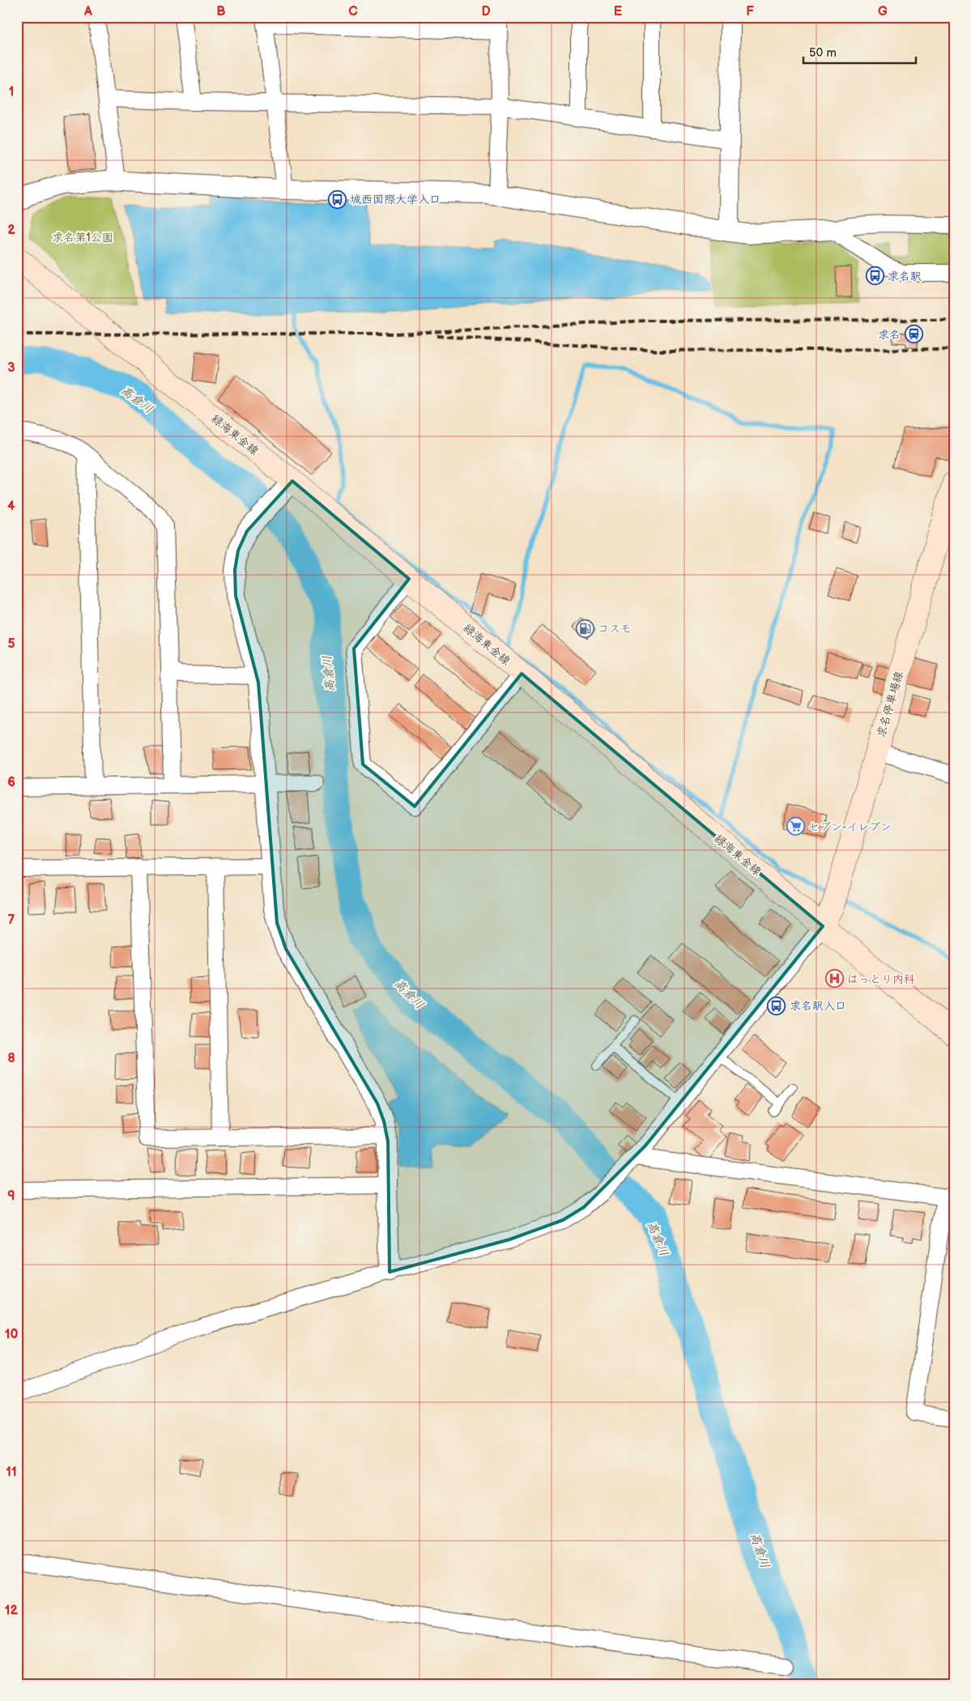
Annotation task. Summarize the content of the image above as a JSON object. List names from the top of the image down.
{
  "streets": {
    "main road": ["緑海東金線", "求名停車場線"]
  },
  "crossings": [
    ["緑海東金線", "求名停車場線"]
  ],
  "water": ["高倉川"],
  "parks": ["求名第1公園"],
  "places": {
    "bus stop": ["城西国際大学入口", "求名駅", "求名駅入口"],
    "station": ["求名"],
    "fuel station": ["コスモ"],
    "supermarket": ["セブン-イレブン"],
    "hospital": ["はっとり内科"]
  },
  "scale_bar": "50 m",
  "grid": {
    "columns": [
      "A",
      "B",
      "C",
      "D",
      "E",
      "F",
      "G"
    ],
    "rows": [
      "1",
      "2",
      "3",
      "4",
      "5",
      "6",
      "7",
      "8",
      "9",
      "10",
      "11",
      "12"
    ]
  }
}
